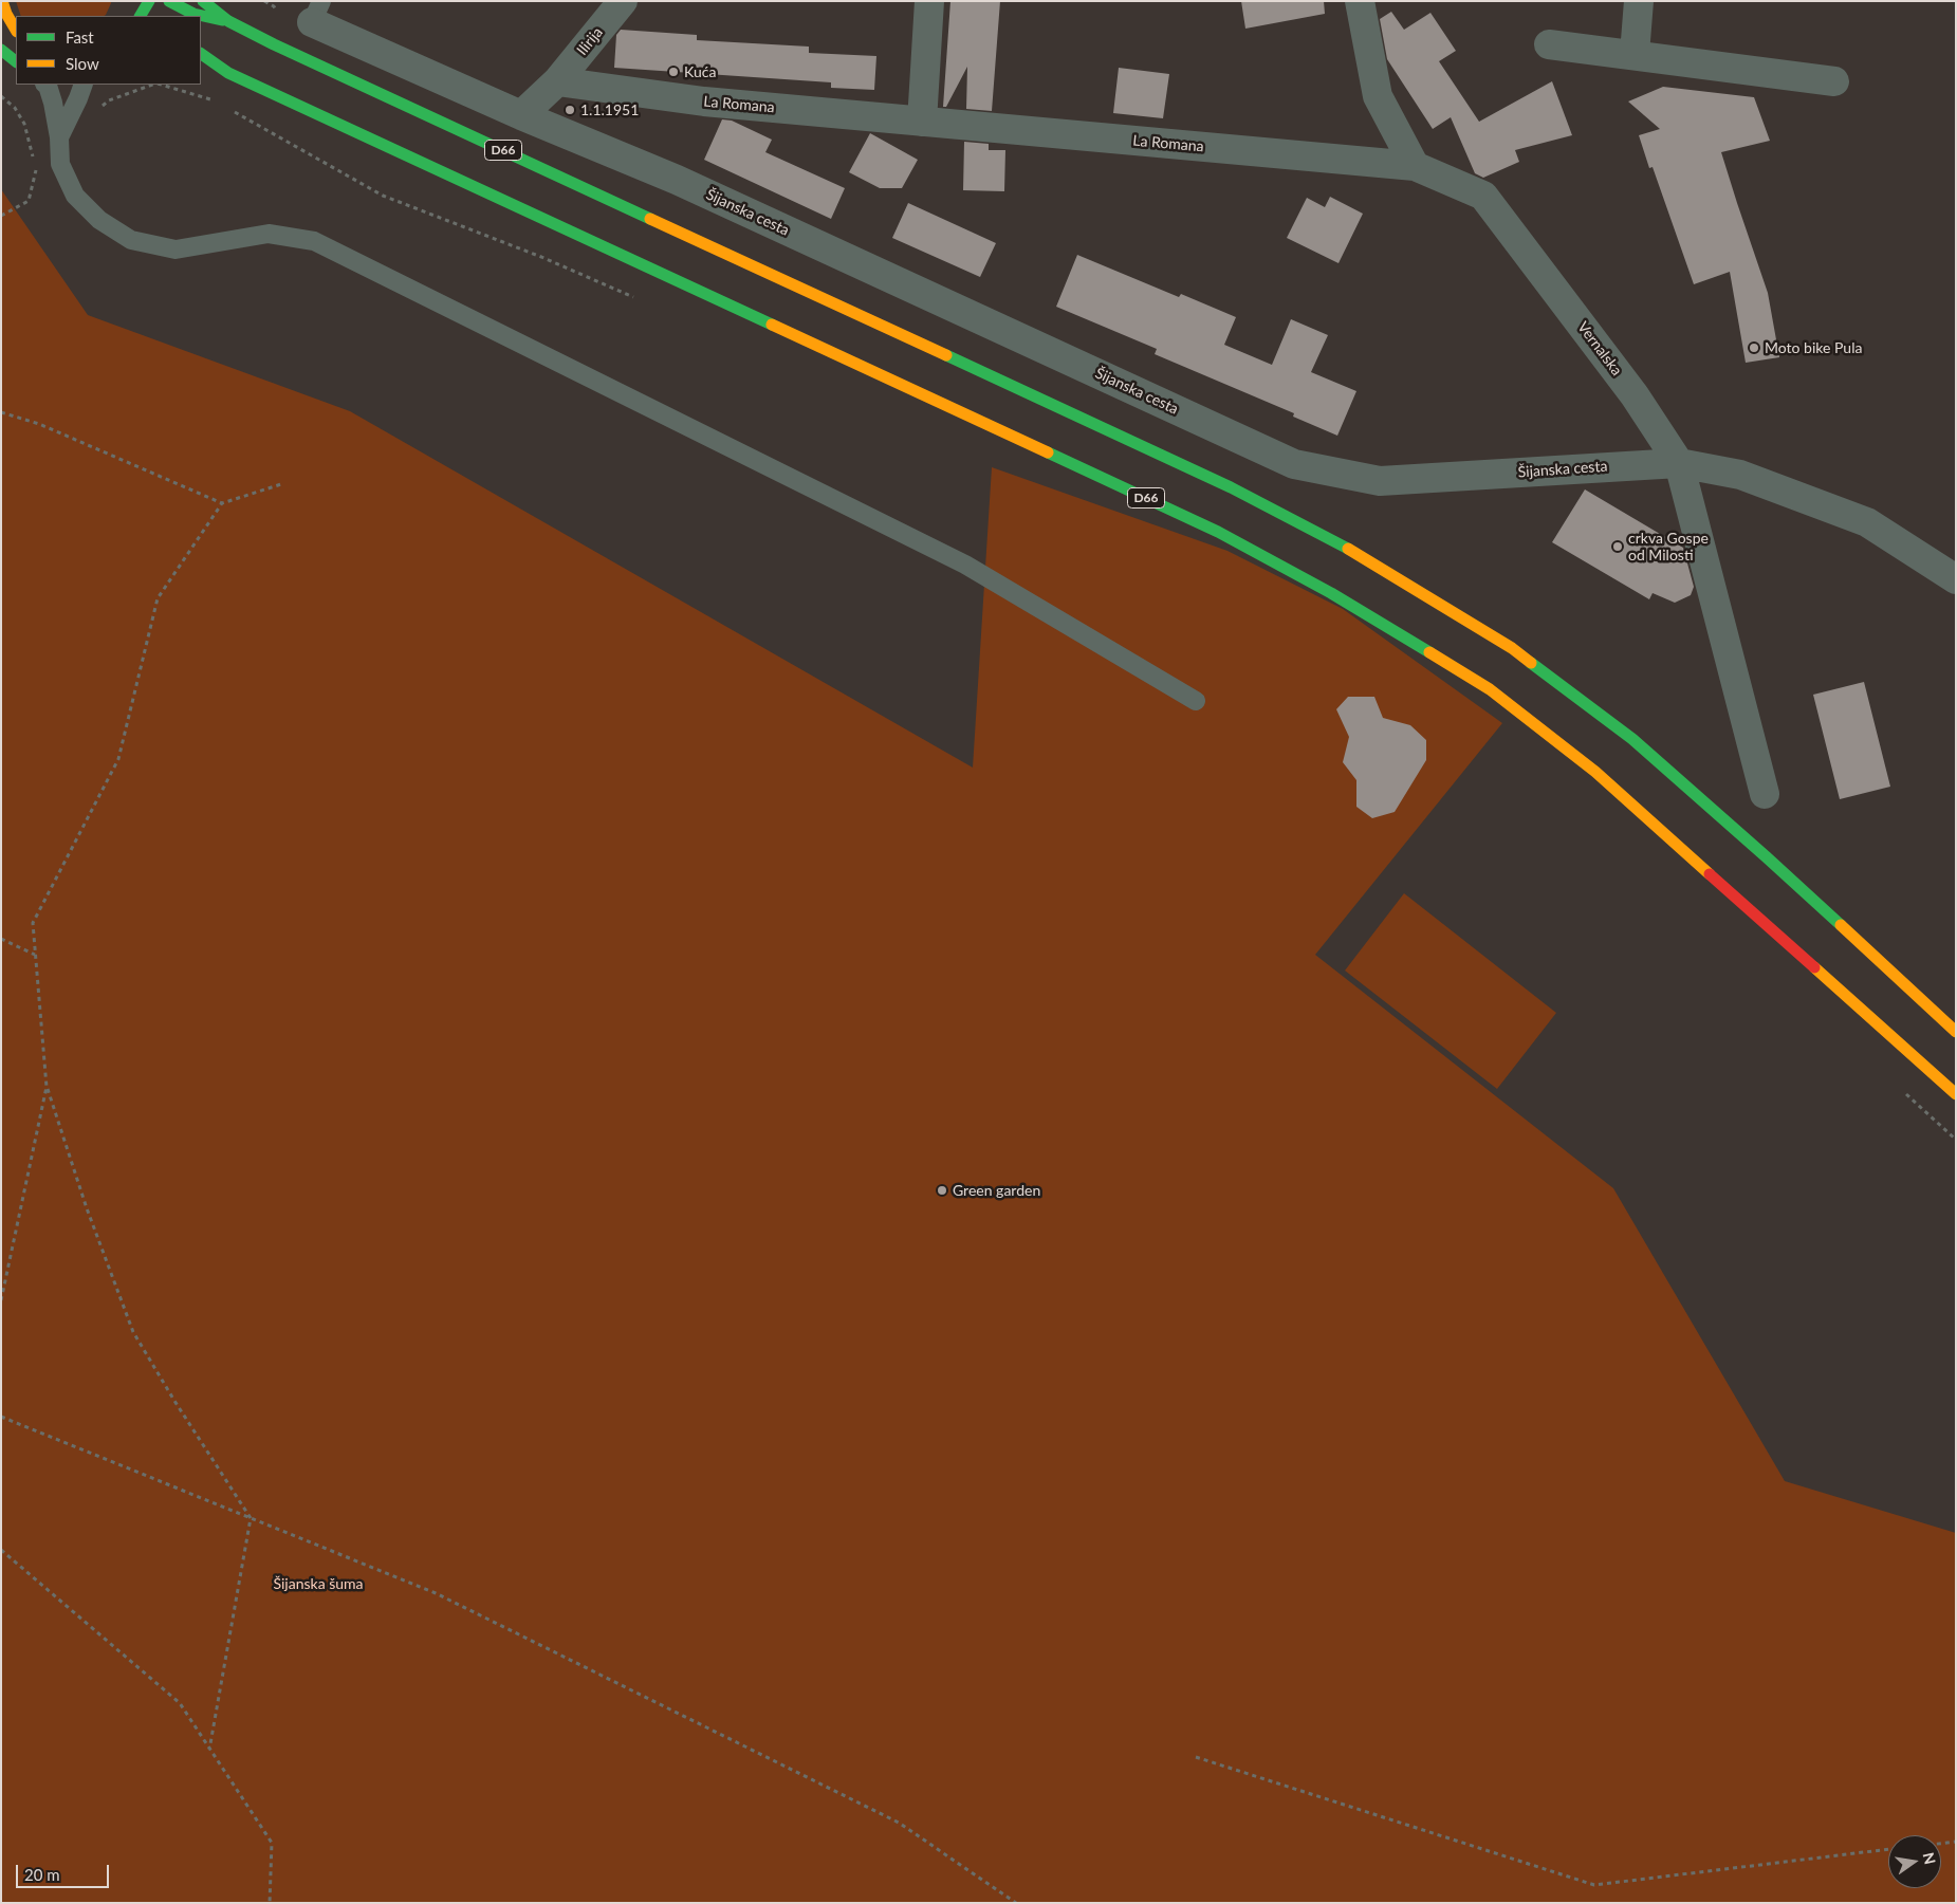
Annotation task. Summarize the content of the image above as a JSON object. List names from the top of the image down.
{
  "streets": {
    "main road": ["D66"],
    "street": [
      "Ilirija",
      "La Romana",
      "Šijanska cesta",
      "Vernalska"
    ]
  },
  "crossings": [
    ["Ilirija", "La Romana"],
    ["La Romana", "Vernalska"],
    ["Šijanska cesta", "Vernalska"]
  ],
  "parks": ["Šijanska šuma"],
  "places": [
    "Kuća",
    "1.1.1951",
    "Moto bike Pula",
    "crkva Gospe od Milosti",
    "Green garden"
  ],
  "legend": ["Fast", "Slow"],
  "scale_bar": "20 m",
  "north": "right"
}
